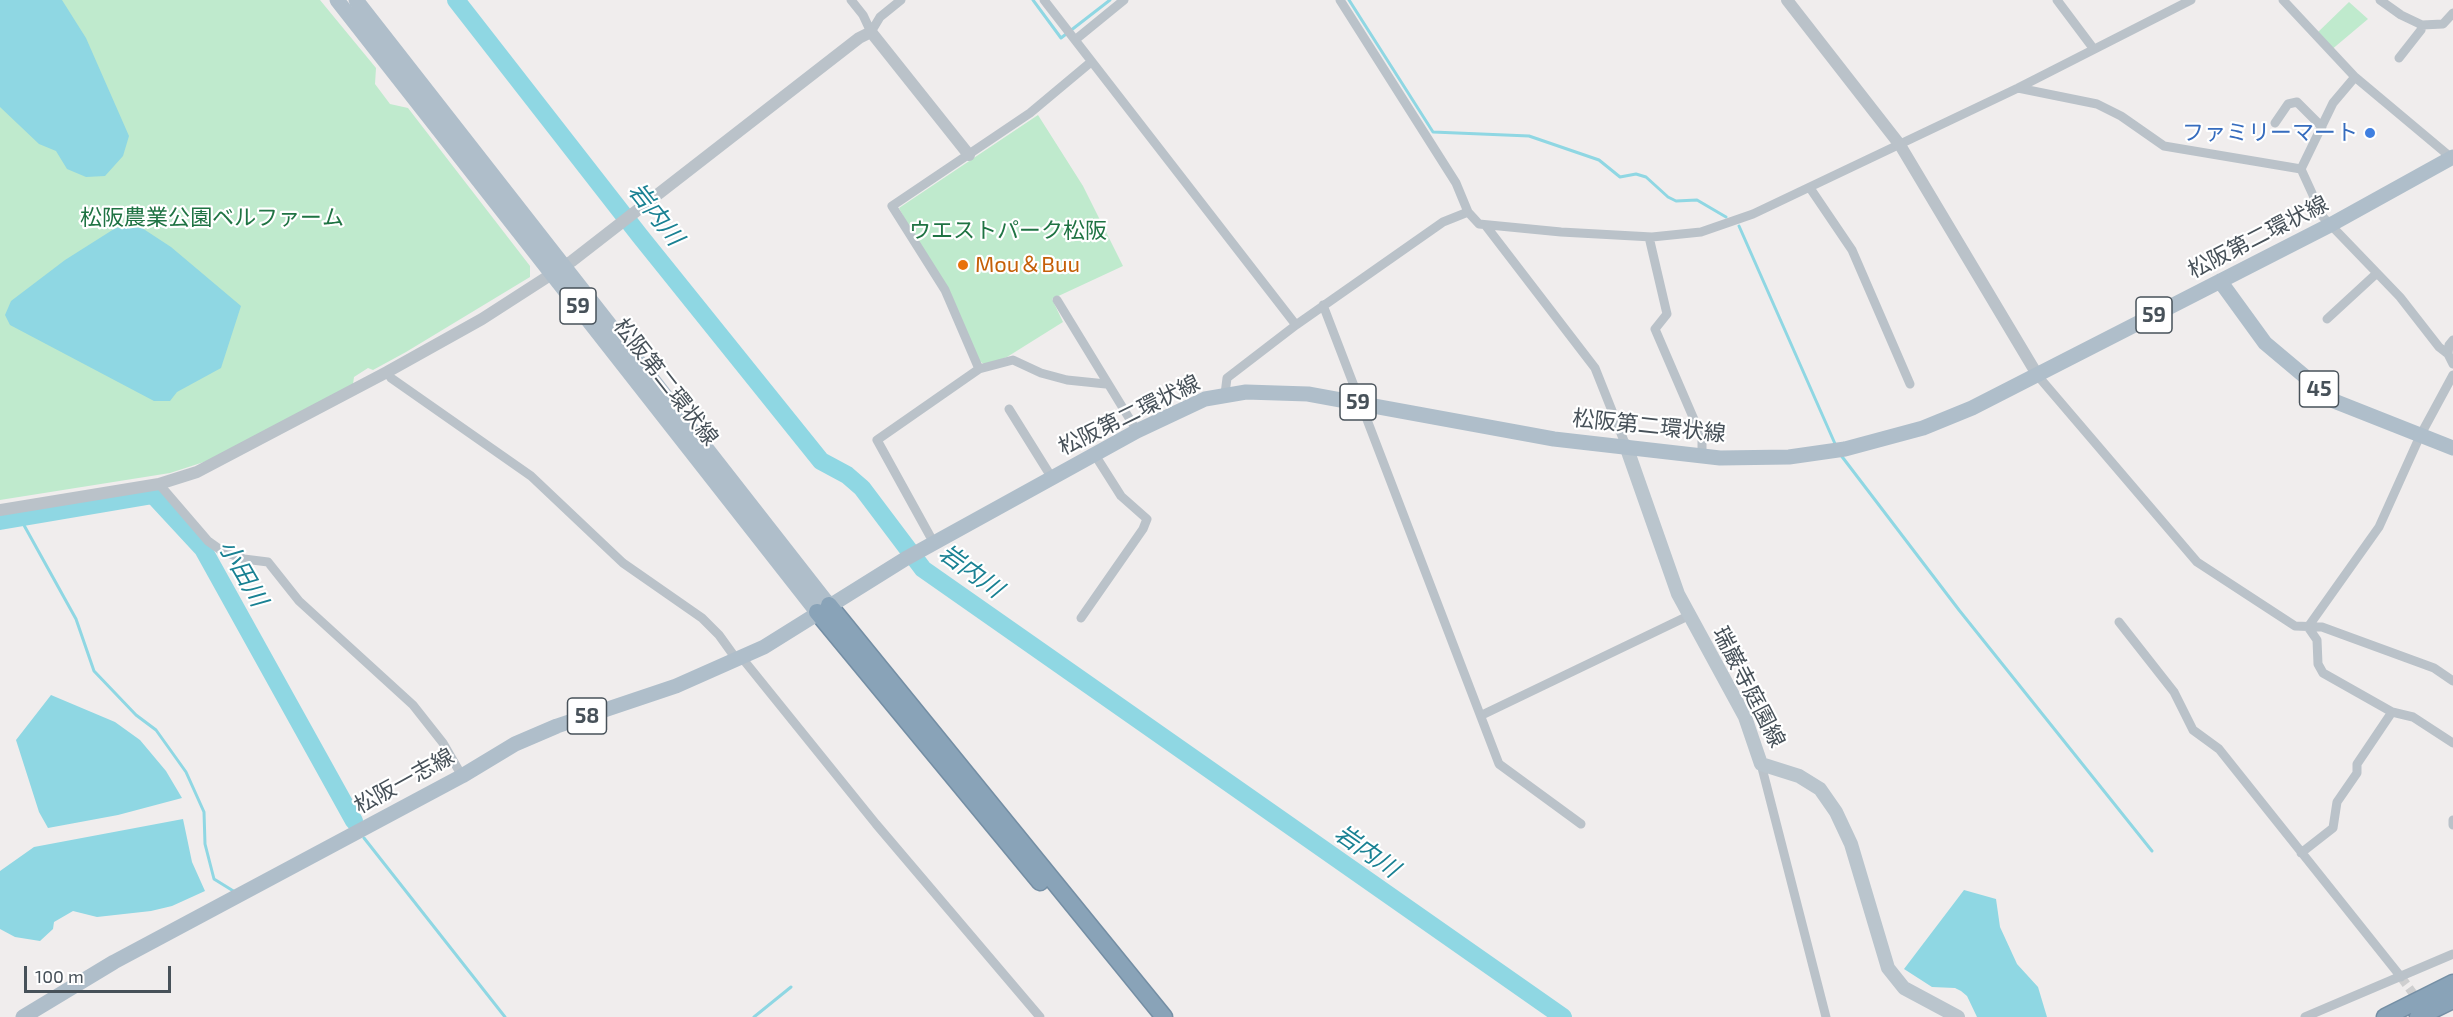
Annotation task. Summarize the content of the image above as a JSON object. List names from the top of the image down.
{
  "streets": {
    "main road": [
      "松阪第二環状線",
      "59",
      "45",
      "瑞巌寺庭園線",
      "58",
      "松阪一志線"
    ]
  },
  "crossings": [
    ["松阪第二環状線", "45"],
    ["松阪第二環状線", "瑞巌寺庭園線"],
    ["松阪第二環状線", "松阪一志線"]
  ],
  "water": ["岩内川", "小田川"],
  "parks": ["松阪農業公園ベルファーム", "ウエストパーク松阪"],
  "places": ["ファミリーマート", "Mou＆Buu"],
  "scale_bar": "100 m"
}
